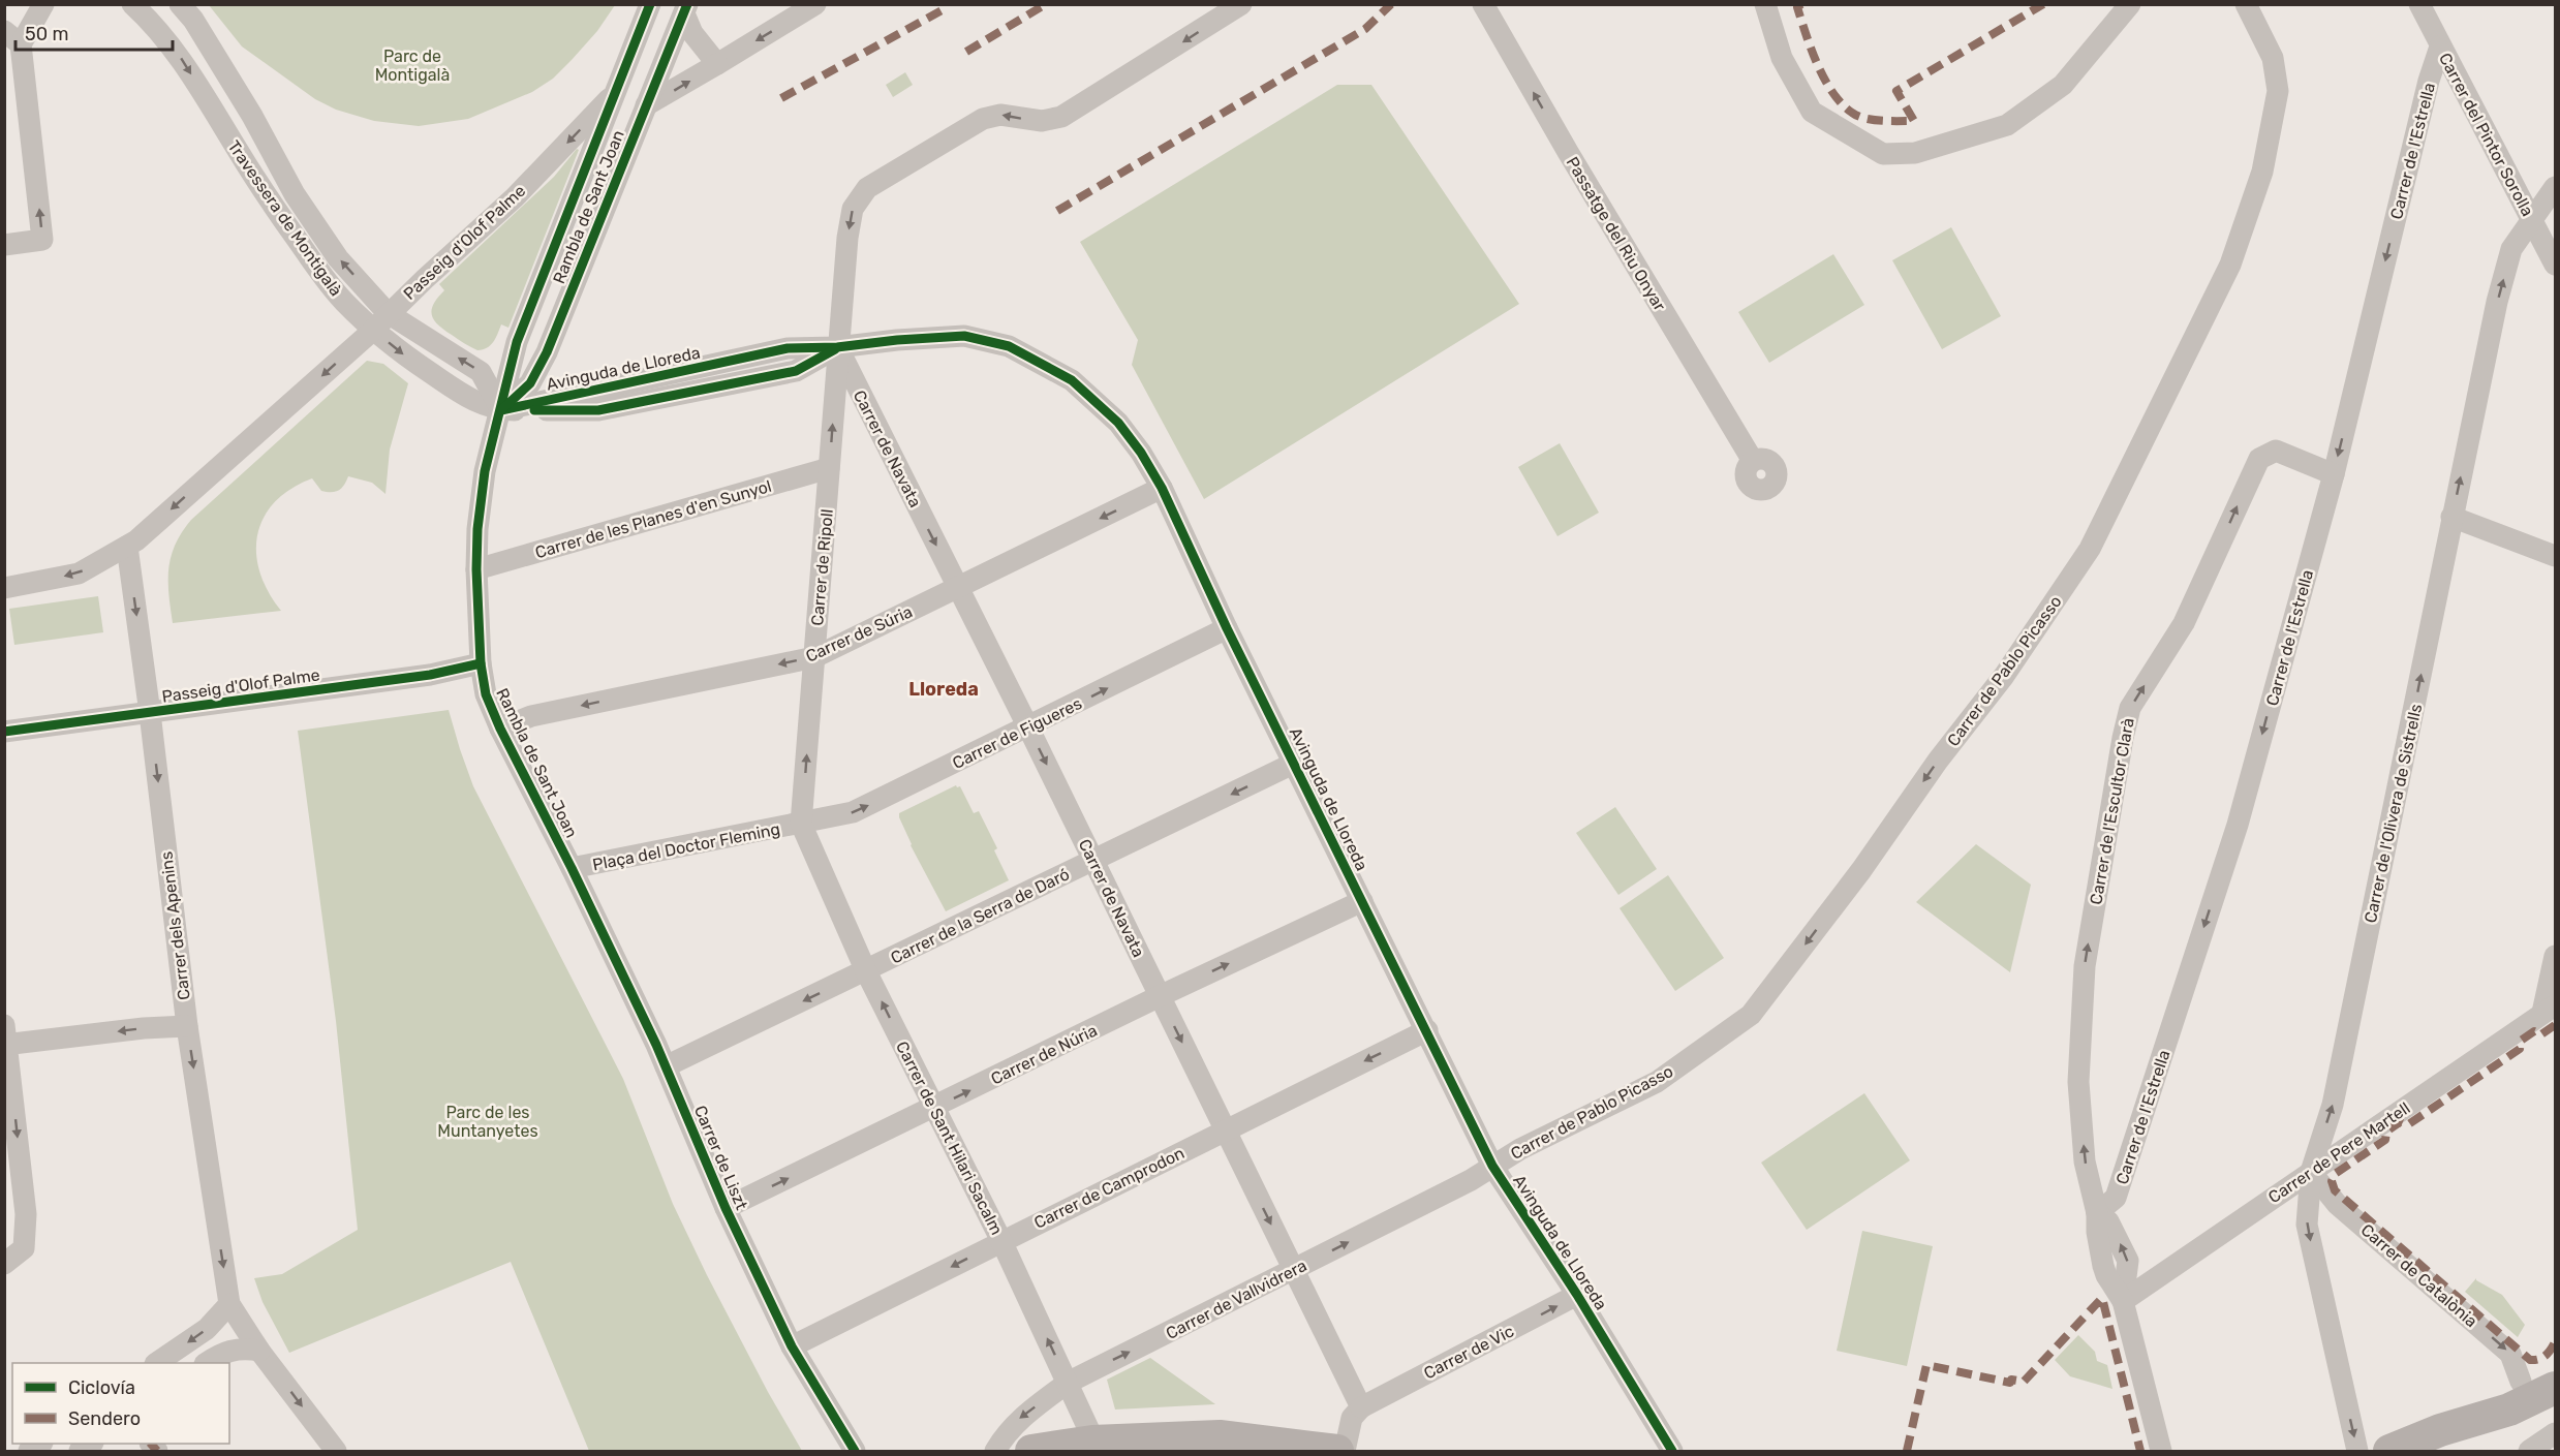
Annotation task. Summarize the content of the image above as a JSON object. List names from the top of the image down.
{
  "streets": {
    "street": [
      "Carrer del Pintor Sorolla",
      "Carrer de l'Estrella",
      "Rambla de Sant Joan",
      "Travessera de Montigalà",
      "Passatge del Riu Onyar",
      "Passeig d'Olof Palme",
      "Avinguda de Lloreda",
      "Carrer de Navata",
      "Carrer de les Planes d'en Sunyol",
      "Carrer de Ripoll",
      "Carrer de Súria",
      "Carrer de Pablo Picasso",
      "Carrer de Figueres",
      "Carrer de l'Escultor Clarà",
      "Carrer de l'Olivera de Sistrells",
      "Plaça del Doctor Fleming",
      "Carrer de la Serra de Daró",
      "Carrer dels Apenins",
      "Carrer de Núria",
      "Carrer de Sant Hilari Sacalm",
      "Carrer de Pere Martell",
      "Carrer de Liszt",
      "Carrer de Camprodon",
      "Carrer de Catalònia",
      "Carrer de Vallvidrera",
      "Carrer de Vic"
    ]
  },
  "crossings": [
    ["Carrer del Pintor Sorolla", "Carrer de l'Estrella"],
    ["Carrer del Pintor Sorolla", "Carrer de l'Olivera de Sistrells"],
    ["Carrer de l'Estrella", "Carrer de l'Escultor Clarà"],
    ["Rambla de Sant Joan", "Travessera de Montigalà"],
    ["Rambla de Sant Joan", "Passeig d'Olof Palme"],
    ["Rambla de Sant Joan", "Avinguda de Lloreda"],
    ["Rambla de Sant Joan", "Carrer de les Planes d'en Sunyol"],
    ["Rambla de Sant Joan", "Carrer de Súria"],
    ["Rambla de Sant Joan", "Plaça del Doctor Fleming"],
    ["Rambla de Sant Joan", "Carrer de Liszt"],
    ["Travessera de Montigalà", "Passeig d'Olof Palme"],
    ["Travessera de Montigalà", "Avinguda de Lloreda"],
    ["Passeig d'Olof Palme", "Carrer dels Apenins"],
    ["Avinguda de Lloreda", "Carrer de Navata"],
    ["Avinguda de Lloreda", "Carrer de Ripoll"],
    ["Avinguda de Lloreda", "Carrer de Súria"],
    ["Avinguda de Lloreda", "Carrer de Pablo Picasso"],
    ["Avinguda de Lloreda", "Carrer de Figueres"],
    ["Avinguda de Lloreda", "Carrer de la Serra de Daró"],
    ["Avinguda de Lloreda", "Carrer de Núria"],
    ["Avinguda de Lloreda", "Carrer de Camprodon"],
    ["Avinguda de Lloreda", "Carrer de Vallvidrera"],
    ["Avinguda de Lloreda", "Carrer de Vic"],
    ["Carrer de Navata", "Carrer de Ripoll"],
    ["Carrer de Navata", "Carrer de Súria"],
    ["Carrer de Navata", "Carrer de Figueres"],
    ["Carrer de Navata", "Carrer de la Serra de Daró"],
    ["Carrer de Navata", "Carrer de Núria"],
    ["Carrer de Navata", "Carrer de Camprodon"],
    ["Carrer de Navata", "Carrer de Vallvidrera"],
    ["Carrer de Navata", "Carrer de Vic"],
    ["Carrer de les Planes d'en Sunyol", "Carrer de Ripoll"],
    ["Carrer de Ripoll", "Carrer de Súria"],
    ["Carrer de Ripoll", "Carrer de Figueres"],
    ["Carrer de Ripoll", "Plaça del Doctor Fleming"],
    ["Carrer de Ripoll", "Carrer de Sant Hilari Sacalm"],
    ["Carrer de Pablo Picasso", "Carrer de Vallvidrera"],
    ["Carrer de Figueres", "Plaça del Doctor Fleming"],
    ["Carrer de Figueres", "Carrer de Sant Hilari Sacalm"],
    ["Carrer de l'Olivera de Sistrells", "Carrer de Pere Martell"],
    ["Carrer de l'Olivera de Sistrells", "Carrer de Catalònia"],
    ["Plaça del Doctor Fleming", "Carrer de Sant Hilari Sacalm"],
    ["Plaça del Doctor Fleming", "Carrer de Liszt"],
    ["Carrer de la Serra de Daró", "Carrer de Sant Hilari Sacalm"],
    ["Carrer de Núria", "Carrer de Sant Hilari Sacalm"],
    ["Carrer de Núria", "Carrer de Liszt"],
    ["Carrer de Sant Hilari Sacalm", "Carrer de Camprodon"],
    ["Carrer de Sant Hilari Sacalm", "Carrer de Vallvidrera"],
    ["Carrer de Pere Martell", "Carrer de Catalònia"],
    ["Carrer de Liszt", "Carrer de Camprodon"]
  ],
  "one_way": [
    "Carrer de l'Estrella",
    "Passatge del Riu Onyar",
    "Passeig d'Olof Palme",
    "Carrer de Navata",
    "Carrer de Súria",
    "Carrer de Pablo Picasso",
    "Carrer de Figueres",
    "Carrer de l'Escultor Clarà",
    "Carrer de la Serra de Daró",
    "Carrer dels Apenins",
    "Carrer de Sant Hilari Sacalm",
    "Carrer de Camprodon",
    "Carrer de Catalònia",
    "Carrer de Vic"
  ],
  "districts": ["Lloreda"],
  "parks": ["Parc de Montigalà", "Parc de les Muntanyetes"],
  "legend": ["Ciclovía", "Sendero"],
  "scale_bar": "50 m"
}
